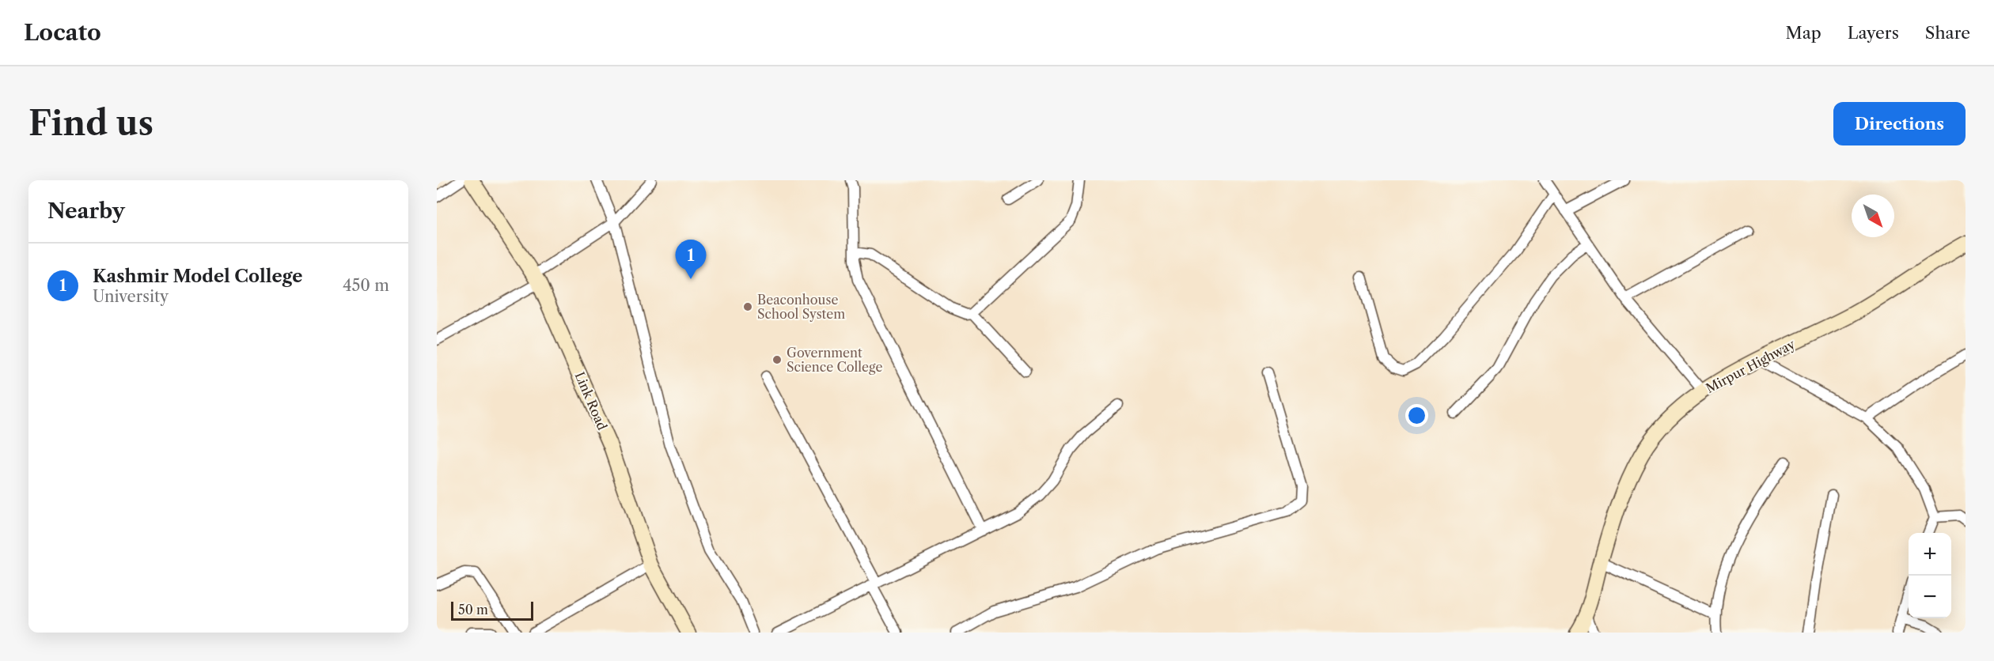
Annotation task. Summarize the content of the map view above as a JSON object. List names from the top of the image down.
{
  "streets": {
    "main road": ["Mirpur Highway", "Link Road"]
  },
  "places": ["Beaconhouse School System", "Government Science College"],
  "scale_bar": "50 m",
  "north": "bottom right",
  "page": {
    "header": "Locato",
    "nav": ["Map", "Layers", "Share"],
    "buttons": "Directions",
    "title": "Find us",
    "heading": "Nearby",
    "pins": "1",
    "list": [
      {
        "mark": "1",
        "name": "Kashmir Model College",
        "note": "University",
        "value": "450 m"
      }
    ],
    "map_buttons": ["+", "−"],
    "scale": "50 m"
  }
}
